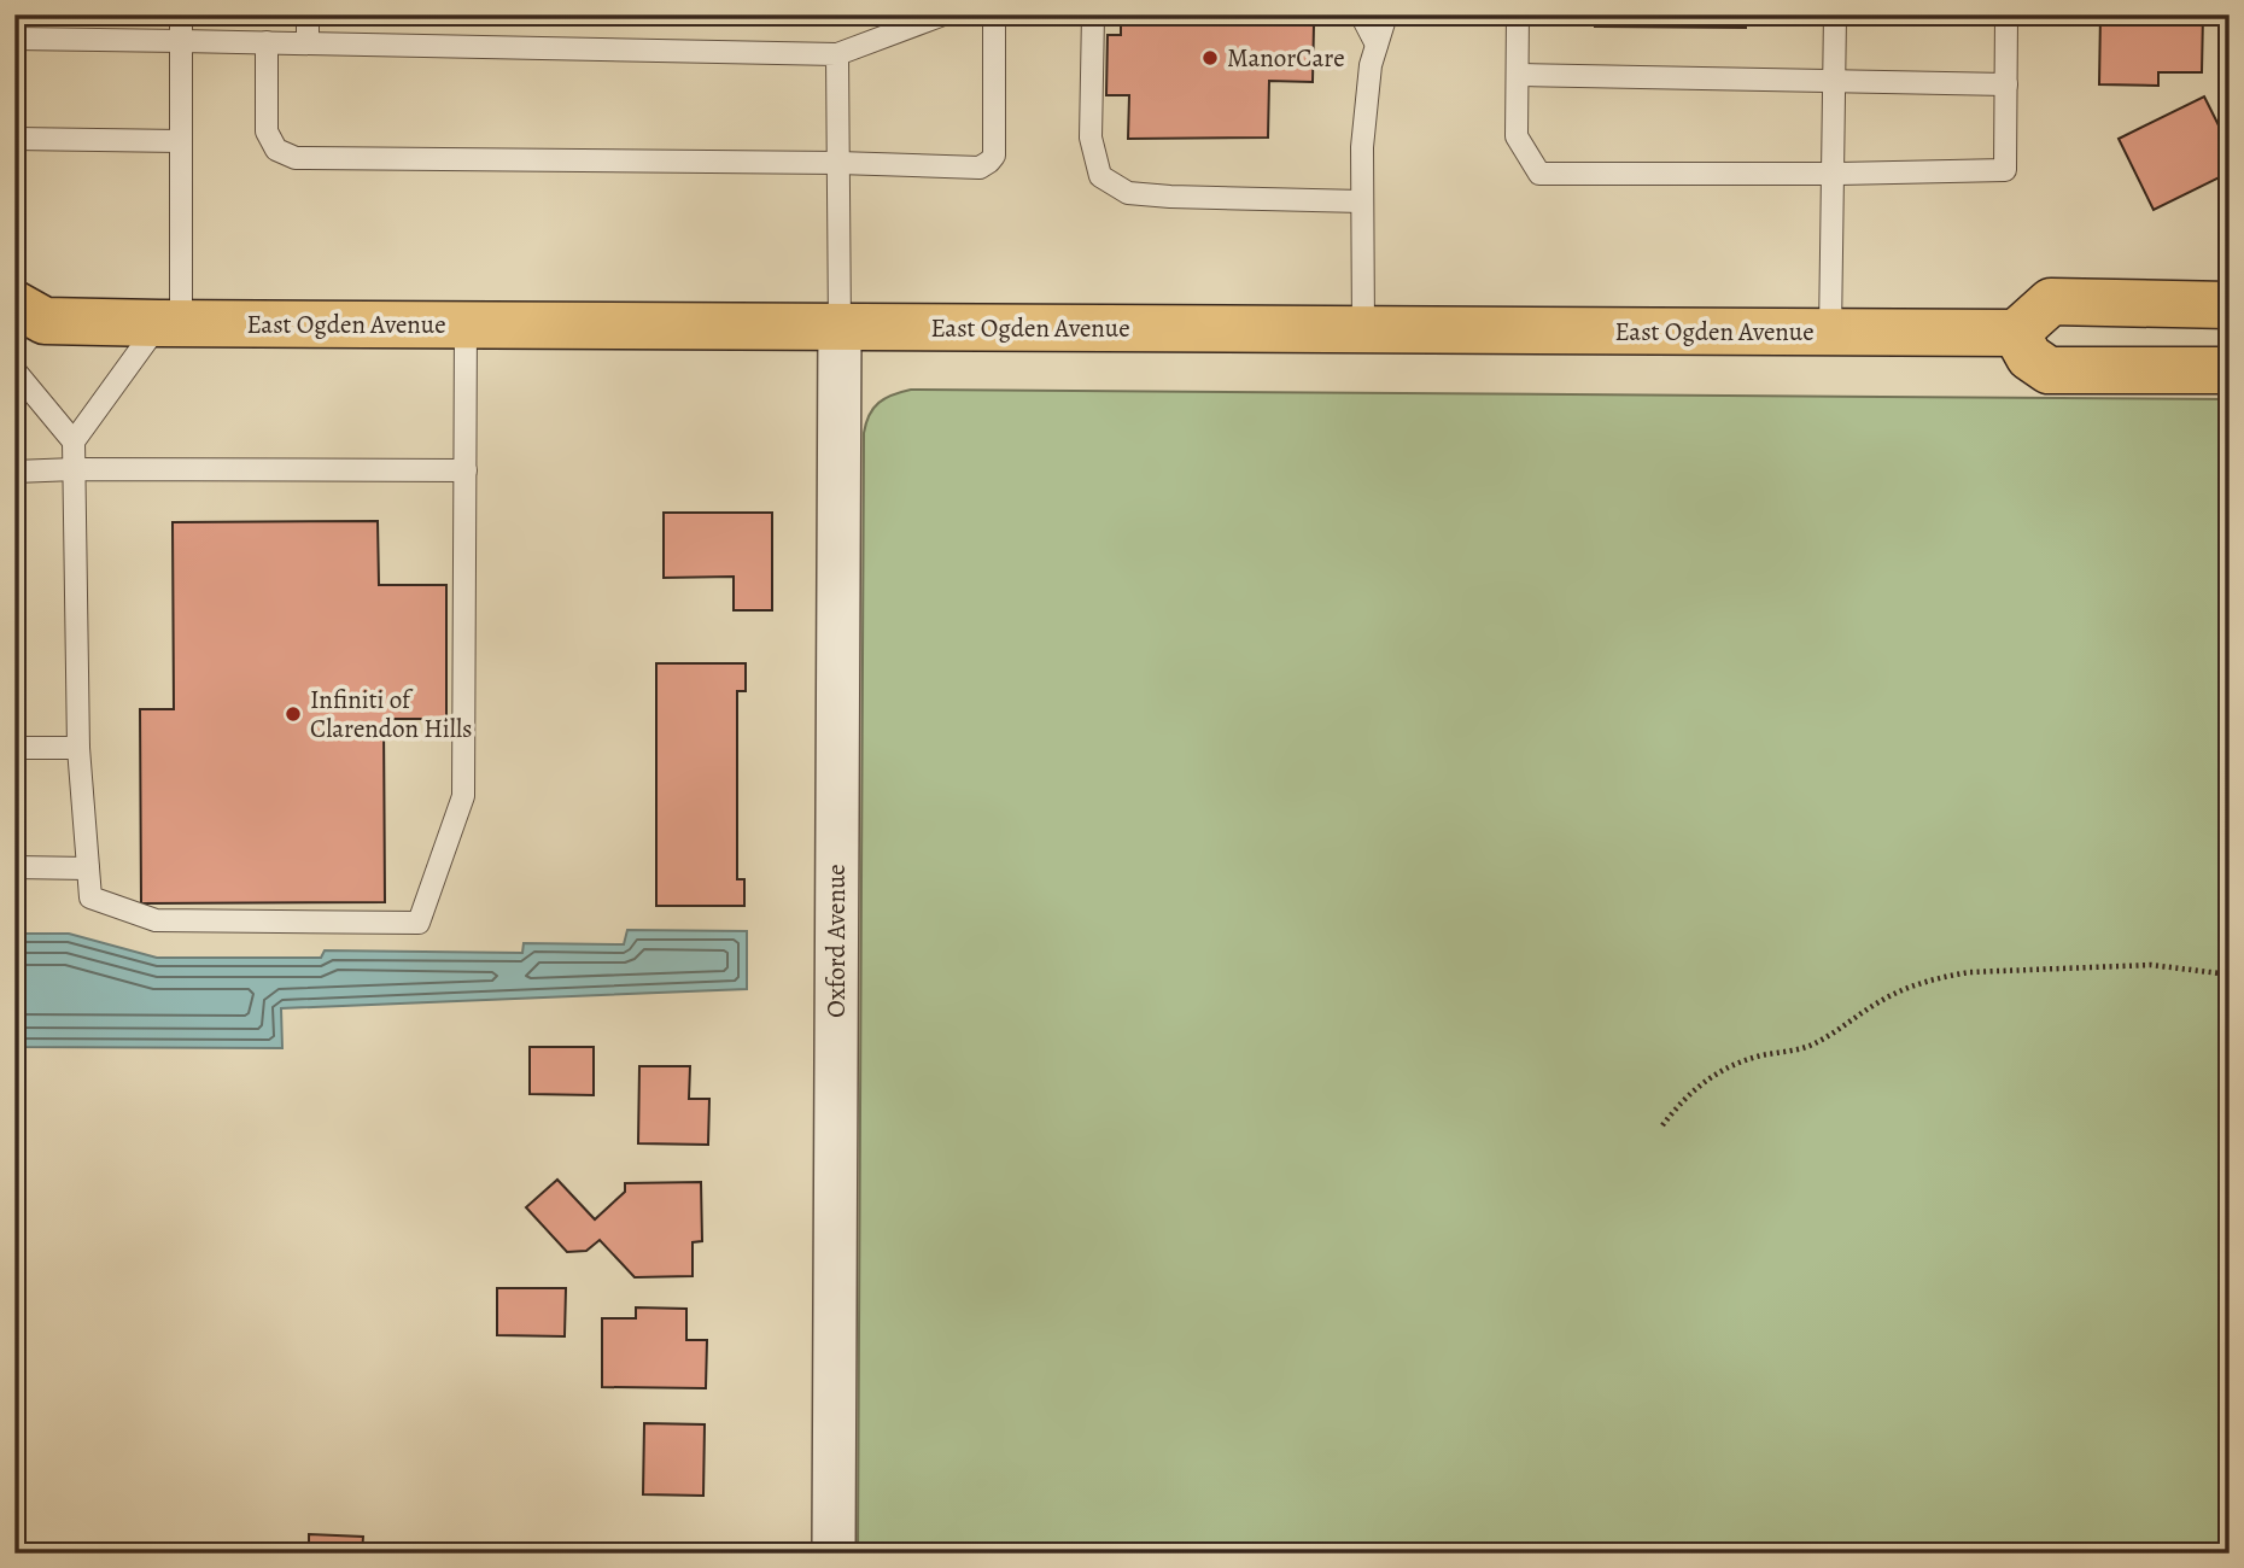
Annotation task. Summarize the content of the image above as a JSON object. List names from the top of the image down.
{
  "streets": {
    "main road": ["East Ogden Avenue"],
    "street": ["Oxford Avenue"]
  },
  "crossings": [
    ["East Ogden Avenue", "Oxford Avenue"]
  ],
  "places": ["ManorCare", "Infiniti of Clarendon Hills"]
}
